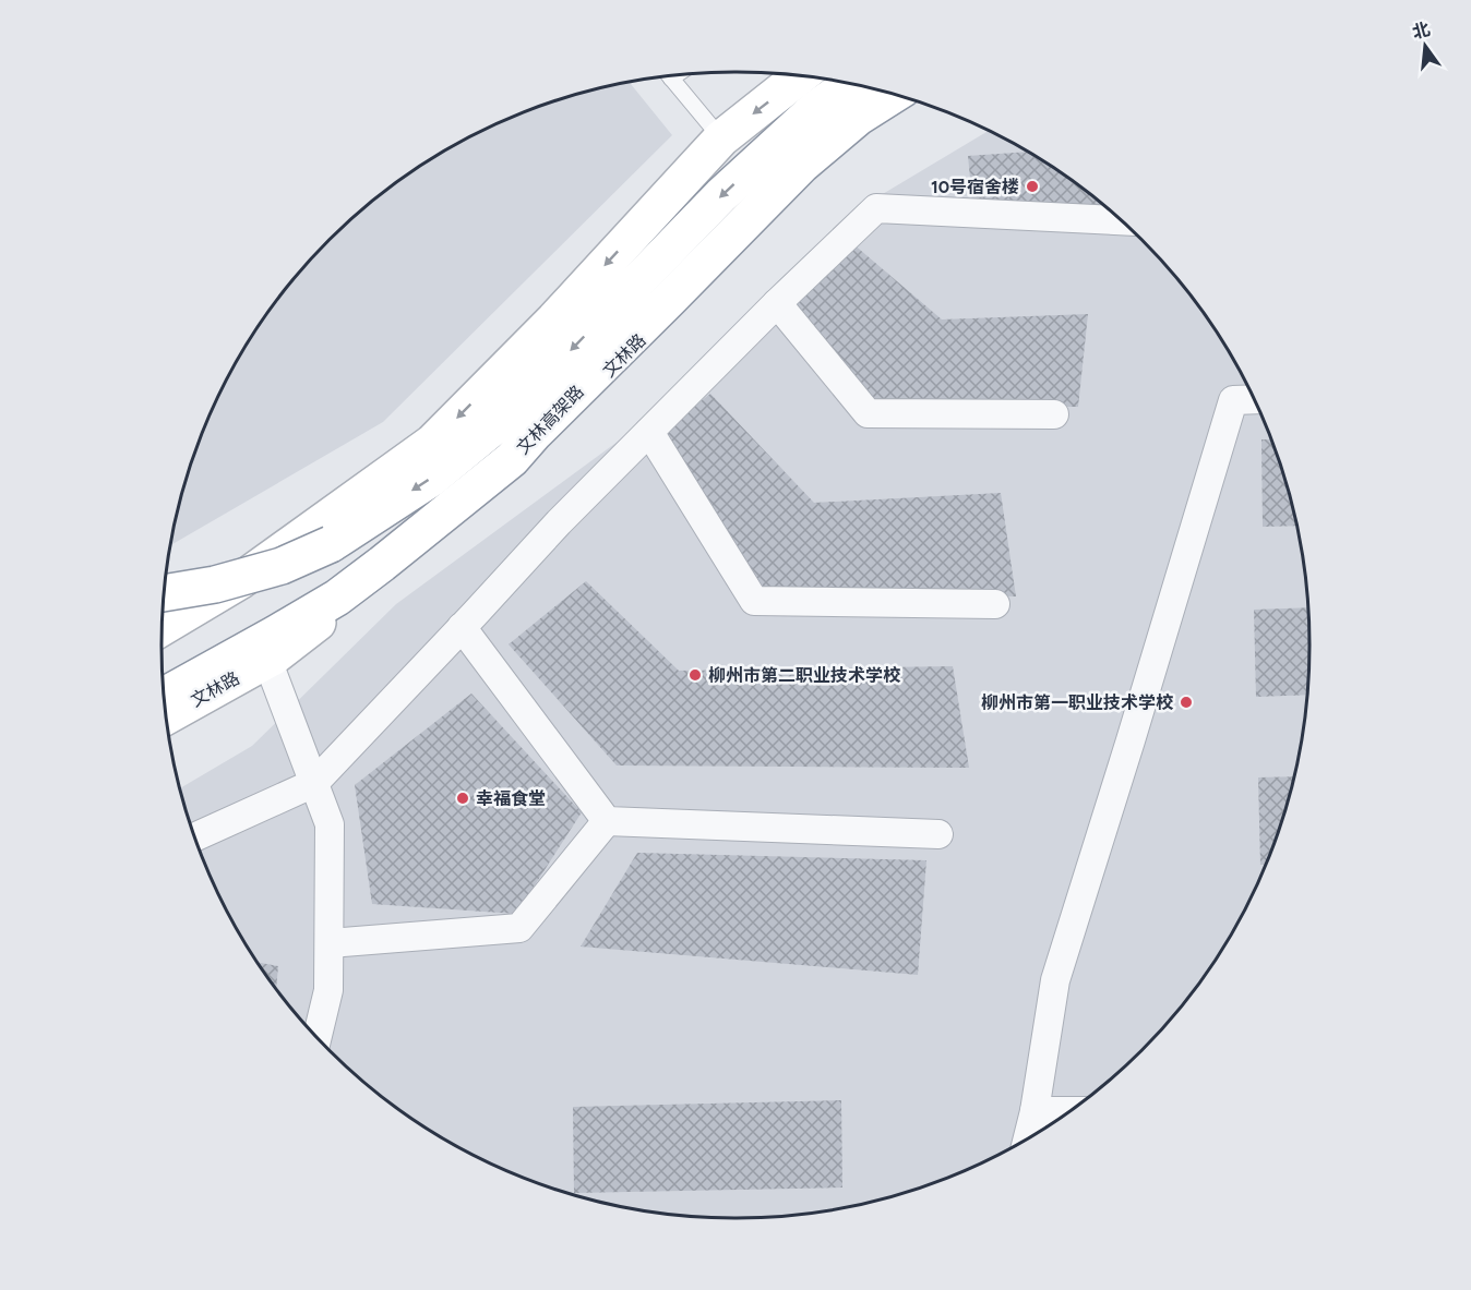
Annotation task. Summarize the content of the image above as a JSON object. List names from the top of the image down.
{
  "streets": {
    "main road": ["文林路", "文林高架路"]
  },
  "places": [
    "10号宿舍楼",
    "柳州市第二职业技术学校",
    "柳州市第一职业技术学校",
    "幸福食堂"
  ],
  "north": "top"
}
